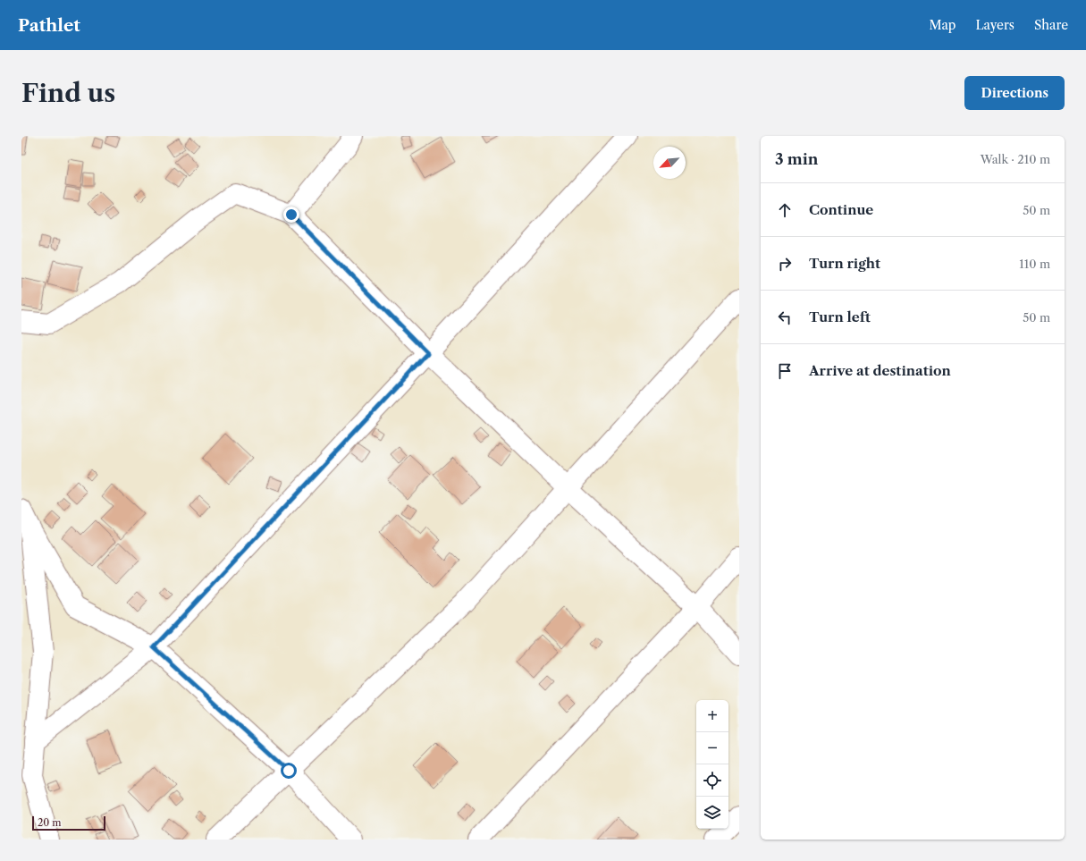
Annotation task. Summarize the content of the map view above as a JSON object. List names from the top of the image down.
{
  "scale_bar": "20 m",
  "north": "bottom left",
  "page": {
    "header": "Pathlet",
    "nav": ["Map", "Layers", "Share"],
    "buttons": "Directions",
    "title": "Find us",
    "heading": ["3 min", "Walk · 210 m"],
    "list": [
      ["Continue", "50 m"],
      ["Turn right", "110 m"],
      ["Turn left", "50 m"],
      "Arrive at destination"
    ],
    "map_buttons": ["+", "−"],
    "scale": "20 m"
  }
}
